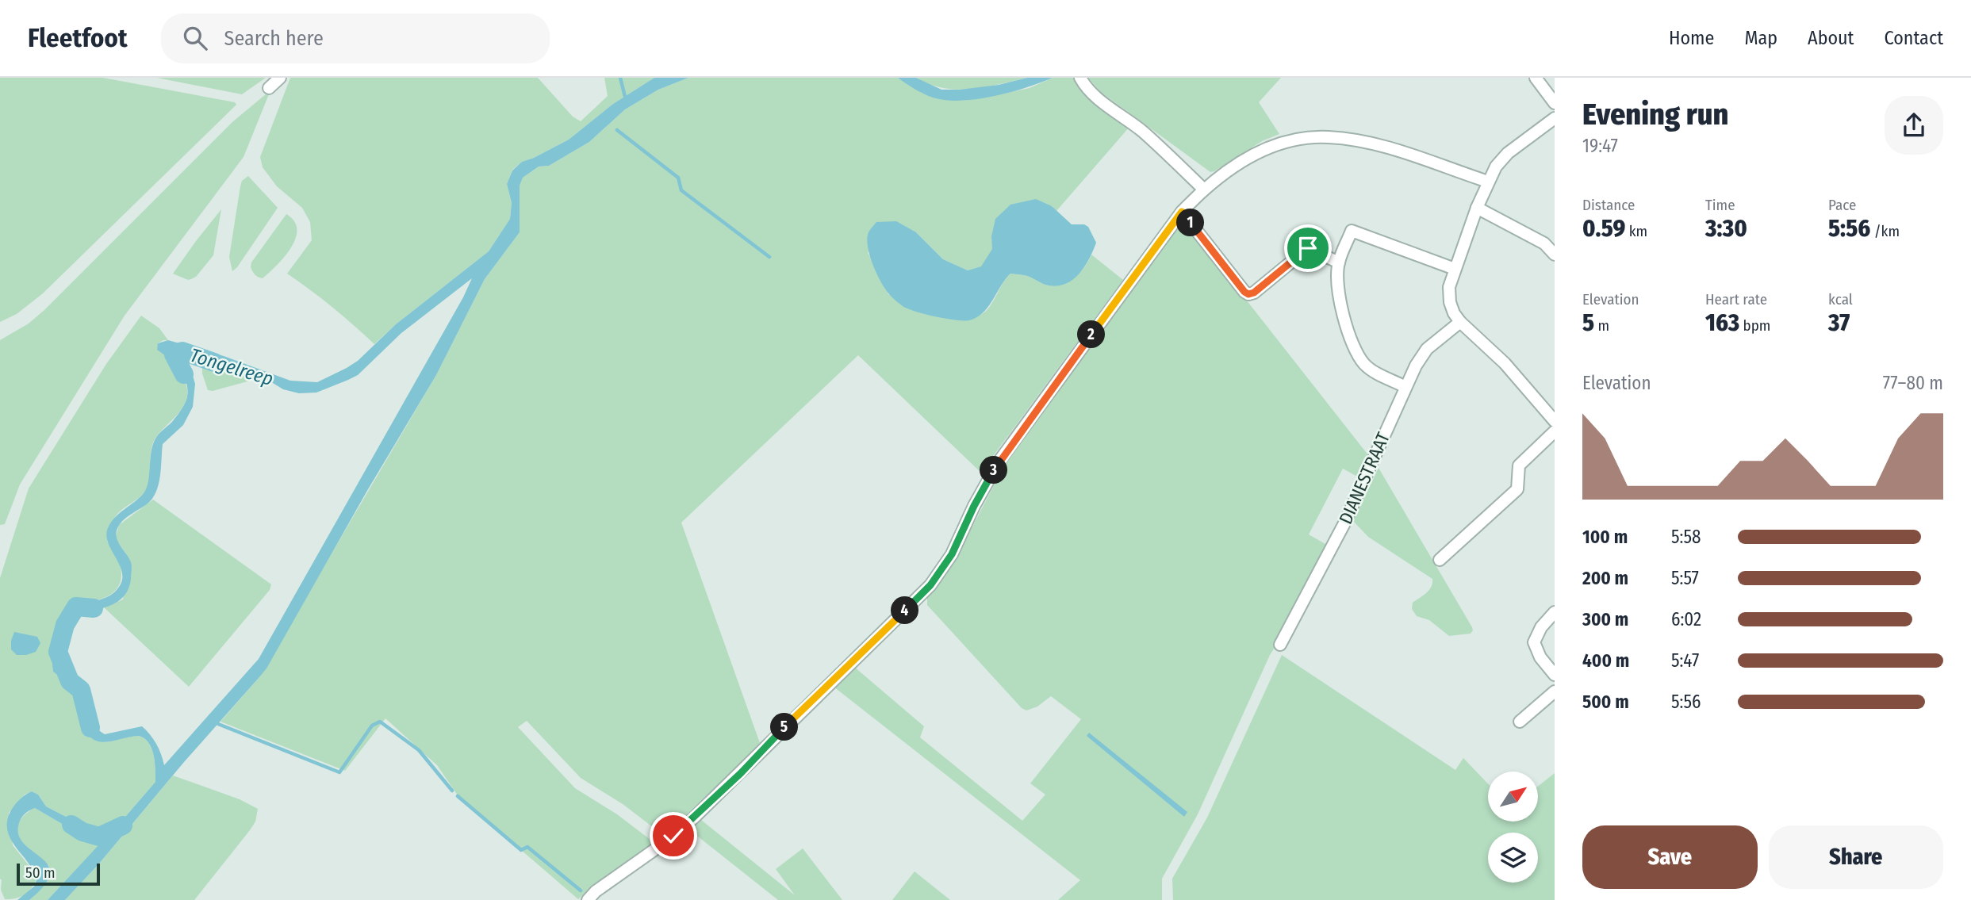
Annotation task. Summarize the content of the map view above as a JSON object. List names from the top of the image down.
{
  "streets": {
    "street": ["DIANESTRAAT"]
  },
  "water": ["Tongelreep"],
  "scale_bar": "50 m",
  "north": "top right",
  "page": {
    "header": "Fleetfoot",
    "search": "Search here",
    "nav": [
      "Home",
      "Map",
      "About",
      "Contact"
    ],
    "heading": ["Evening run", "19:47"],
    "stats": [
      ["Distance", "0.59 km"],
      ["Time", "3:30"],
      ["Pace", "5:56 /km"],
      ["Elevation", "5 m"],
      ["Heart rate", "163 bpm"],
      ["kcal", "37"]
    ],
    "pins": [
      "1",
      "2",
      "3",
      "4",
      "5"
    ],
    "chart": ["Elevation", "77–80 m"],
    "list": [
      {
        "name": "100 m",
        "note": "5:58"
      },
      {
        "name": "200 m",
        "note": "5:57"
      },
      {
        "name": "300 m",
        "note": "6:02"
      },
      {
        "name": "400 m",
        "note": "5:47"
      },
      {
        "name": "500 m",
        "note": "5:56"
      }
    ],
    "buttons": ["Save", "Share"],
    "scale": "50 m"
  }
}
